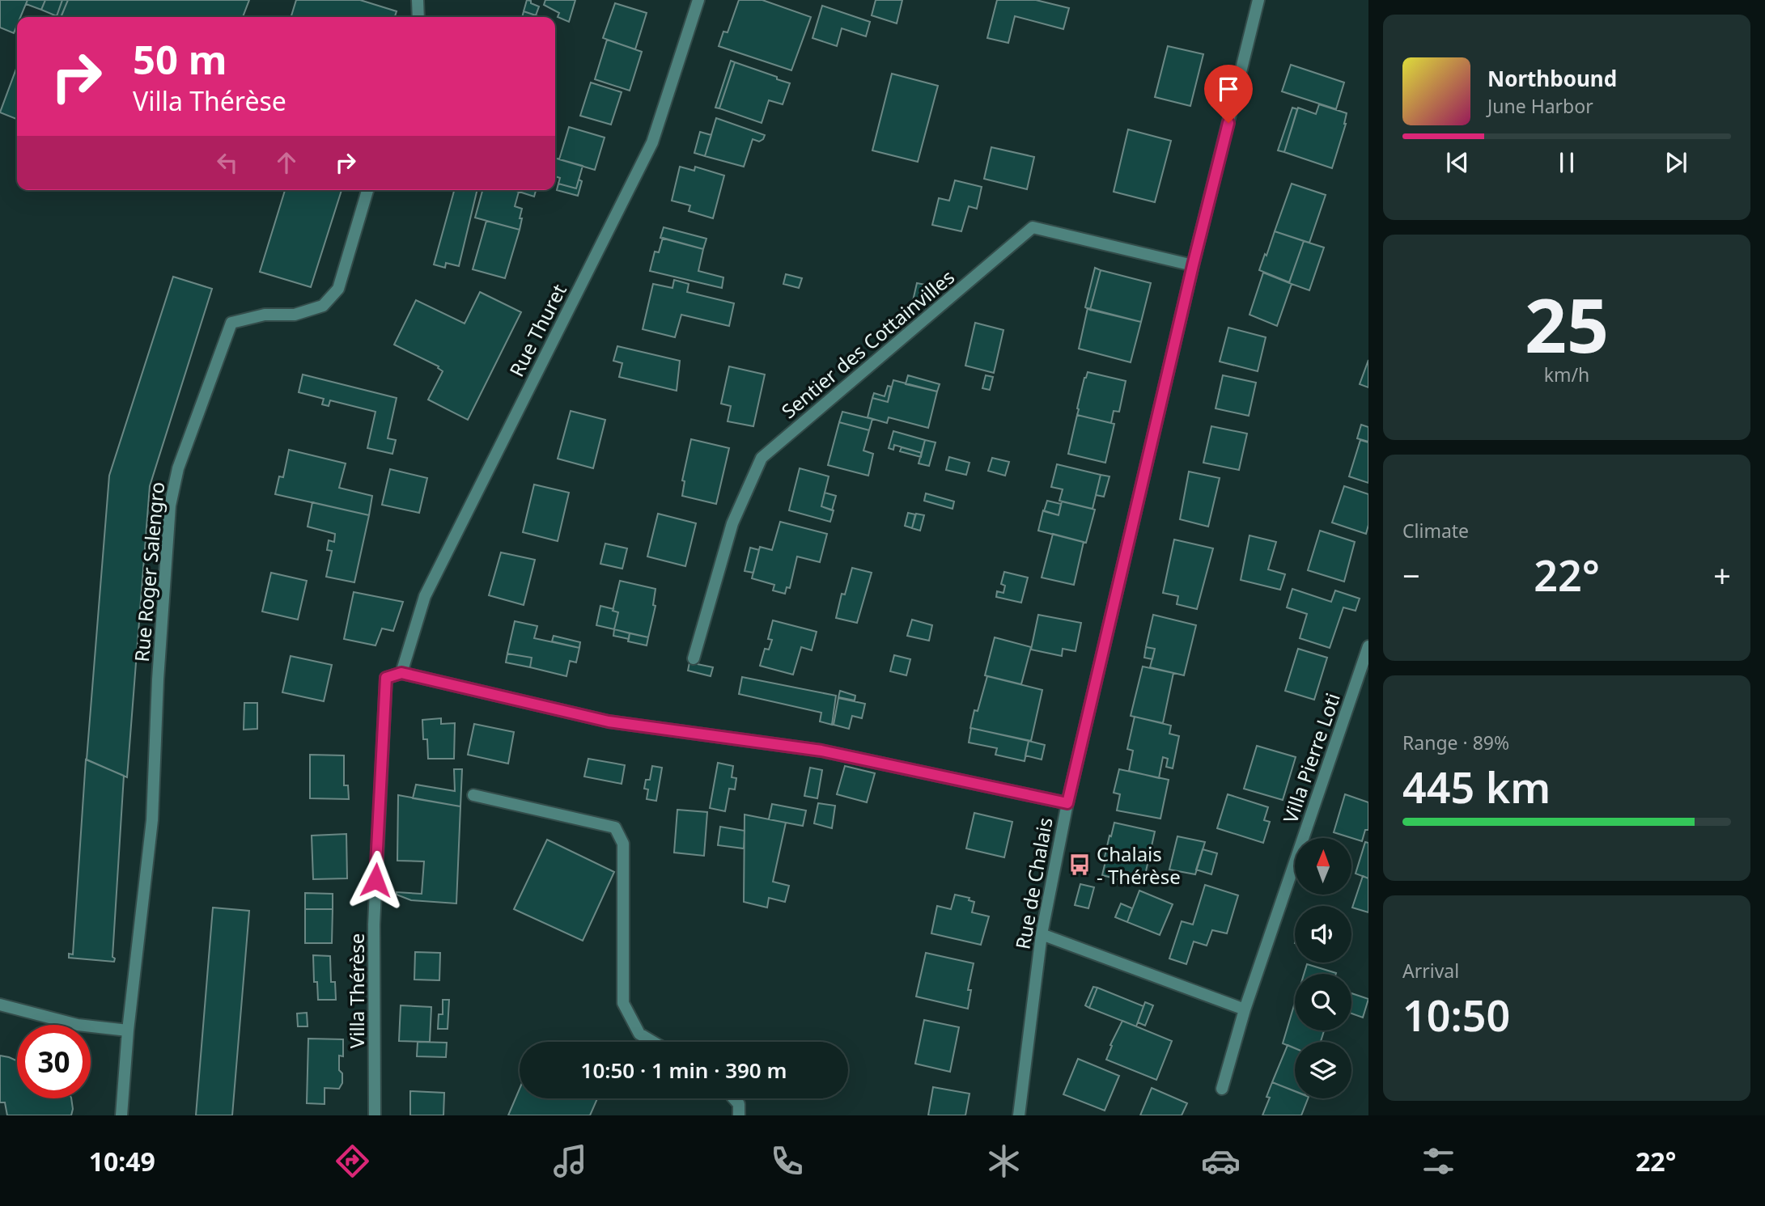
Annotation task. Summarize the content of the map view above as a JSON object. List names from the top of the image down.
{
  "streets": {
    "street": [
      "Rue Thuret",
      "Sentier des Cottainvilles",
      "Rue Roger Salengro",
      "Villa Pierre Loti",
      "Rue de Chalais",
      "Villa Thérèse"
    ]
  },
  "crossings": [
    ["Rue Thuret", "Villa Thérèse"],
    ["Sentier des Cottainvilles", "Rue de Chalais"]
  ],
  "places": {
    "bus stop": ["Chalais - Thérèse"]
  },
  "north": "top",
  "page": {
    "turn": ["50 m", "Villa Thérèse"],
    "song": ["Northbound", "June Harbor"],
    "tile": [
      ["25", "km/h"],
      "Climate",
      ["Range · 89%", "445 km"],
      ["Arrival", "10:50"]
    ],
    "heat": ["−", "22°", "+"],
    "limit": "30",
    "trip": "10:50 · 1 min · 390 m",
    "tabs": ["10:49", "22°"]
  }
}
